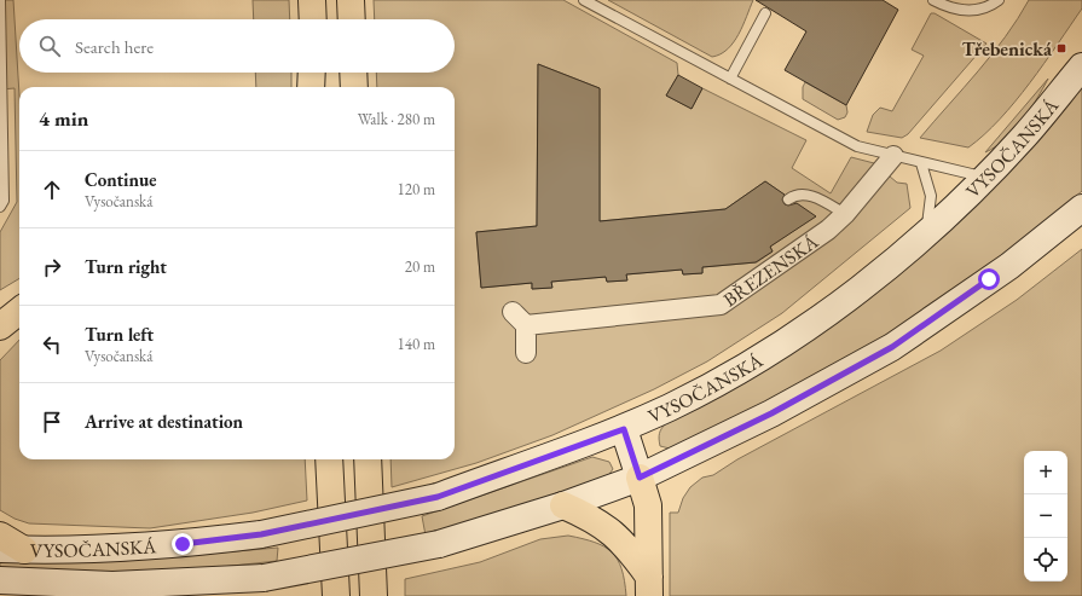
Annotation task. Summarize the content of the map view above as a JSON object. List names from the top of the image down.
{
  "streets": {
    "main road": ["VYSOČANSKÁ"],
    "street": ["BŘEZENSKÁ"]
  },
  "places": {
    "transit": ["Třebenická"]
  },
  "page": {
    "search": "Search here",
    "heading": ["4 min", "Walk · 280 m"],
    "list": [
      ["Continue", "Vysočanská", "120 m"],
      ["Turn right", "20 m"],
      ["Turn left", "Vysočanská", "140 m"],
      "Arrive at destination"
    ],
    "map_buttons": ["+", "−"]
  }
}
